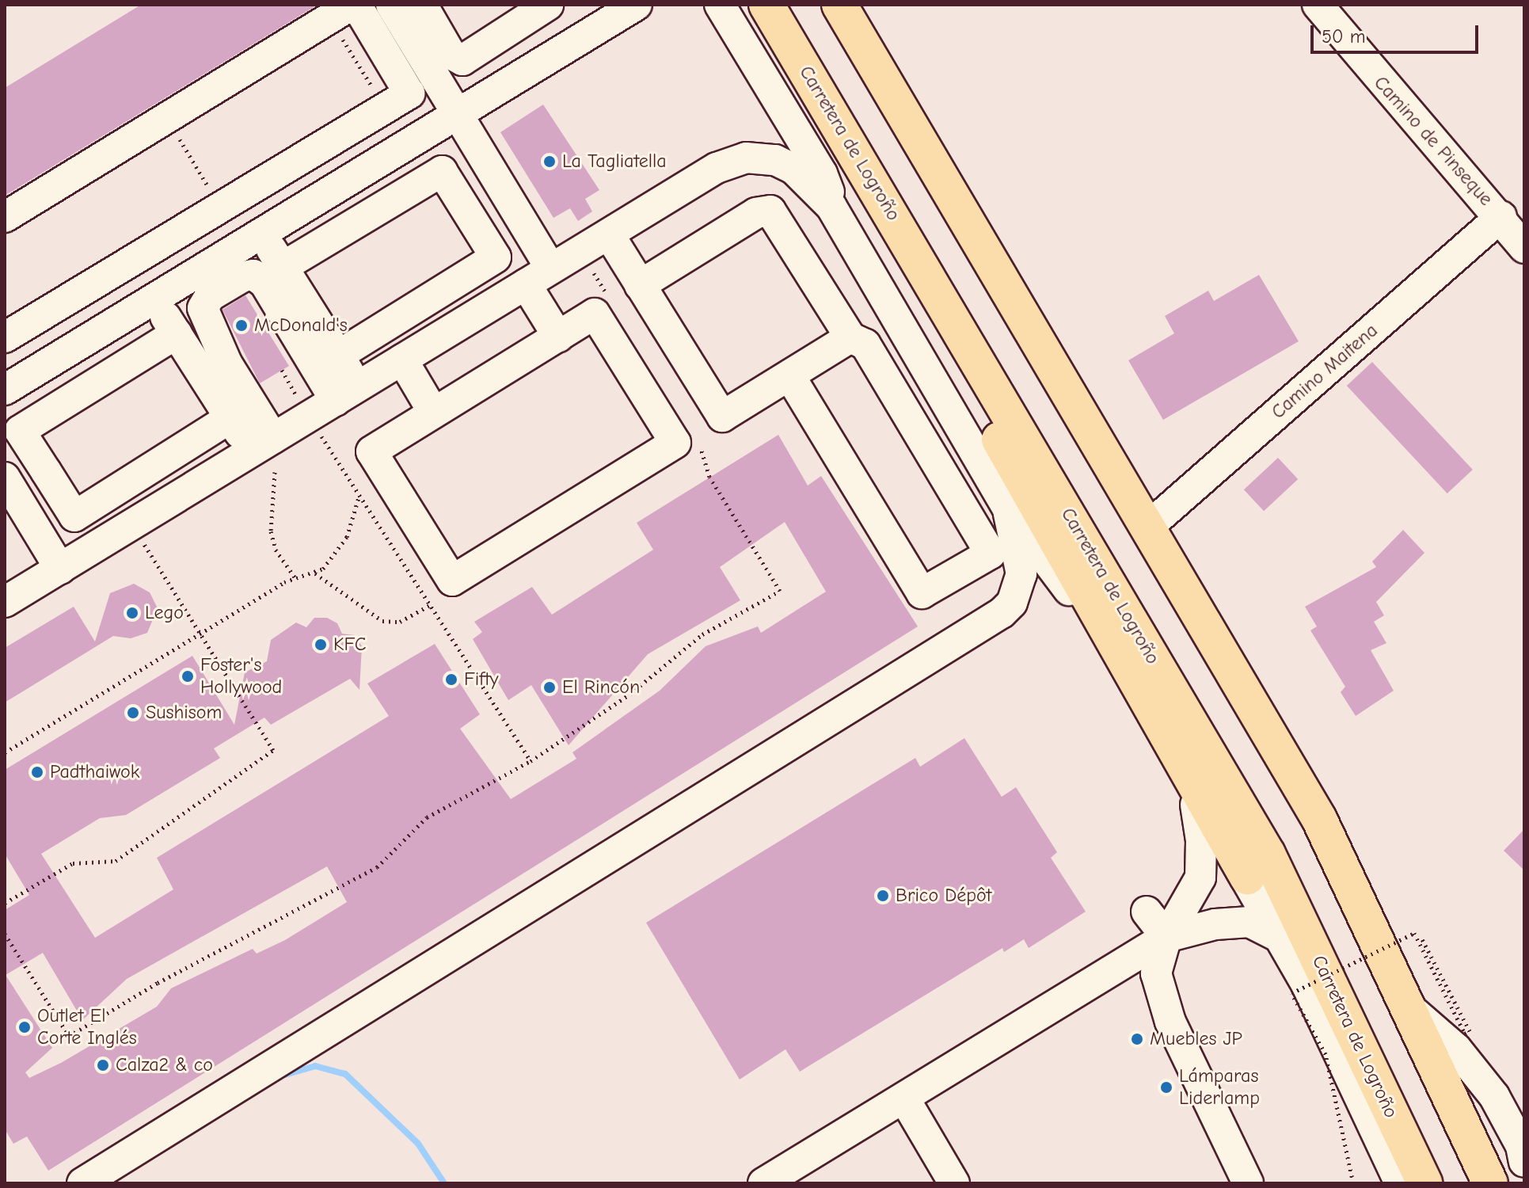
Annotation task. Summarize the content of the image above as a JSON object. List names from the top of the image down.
{
  "streets": {
    "highway": ["Carretera de Logroño"],
    "street": ["Camino de Pinseque", "Camino Maitena"]
  },
  "crossings": [
    ["Camino de Pinseque", "Camino Maitena"]
  ],
  "places": [
    "La Tagliatella",
    "McDonald's",
    "Lego",
    "KFC",
    "Foster's Hollywood",
    "Fifty",
    "El Rincón",
    "Sushisom",
    "Padthaiwok",
    "Brico Dépôt",
    "Outlet El Corte Inglés",
    "Muebles JP",
    "Calza2 & co",
    "Lámparas Liderlamp"
  ],
  "scale_bar": "50 m"
}
